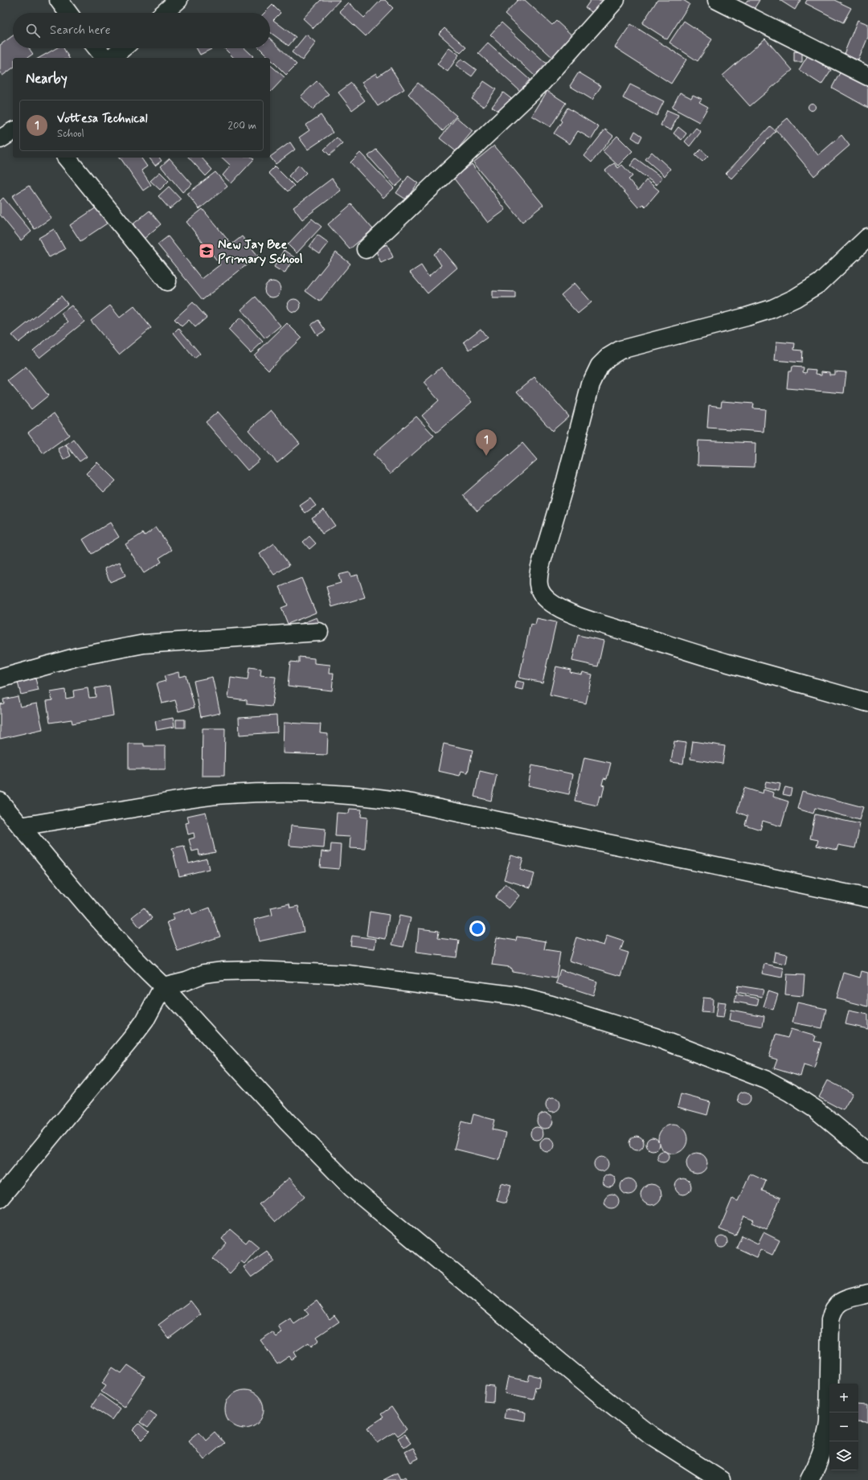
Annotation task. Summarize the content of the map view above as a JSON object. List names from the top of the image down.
{
  "places": {
    "school or university": ["New Jay Bee Primary School"]
  },
  "page": {
    "search": "Search here",
    "heading": "Nearby",
    "list": [
      {
        "mark": "1",
        "name": "Vottesa Technical",
        "note": "School",
        "value": "200 m"
      }
    ],
    "pins": "1",
    "map_buttons": ["+", "−"]
  }
}
